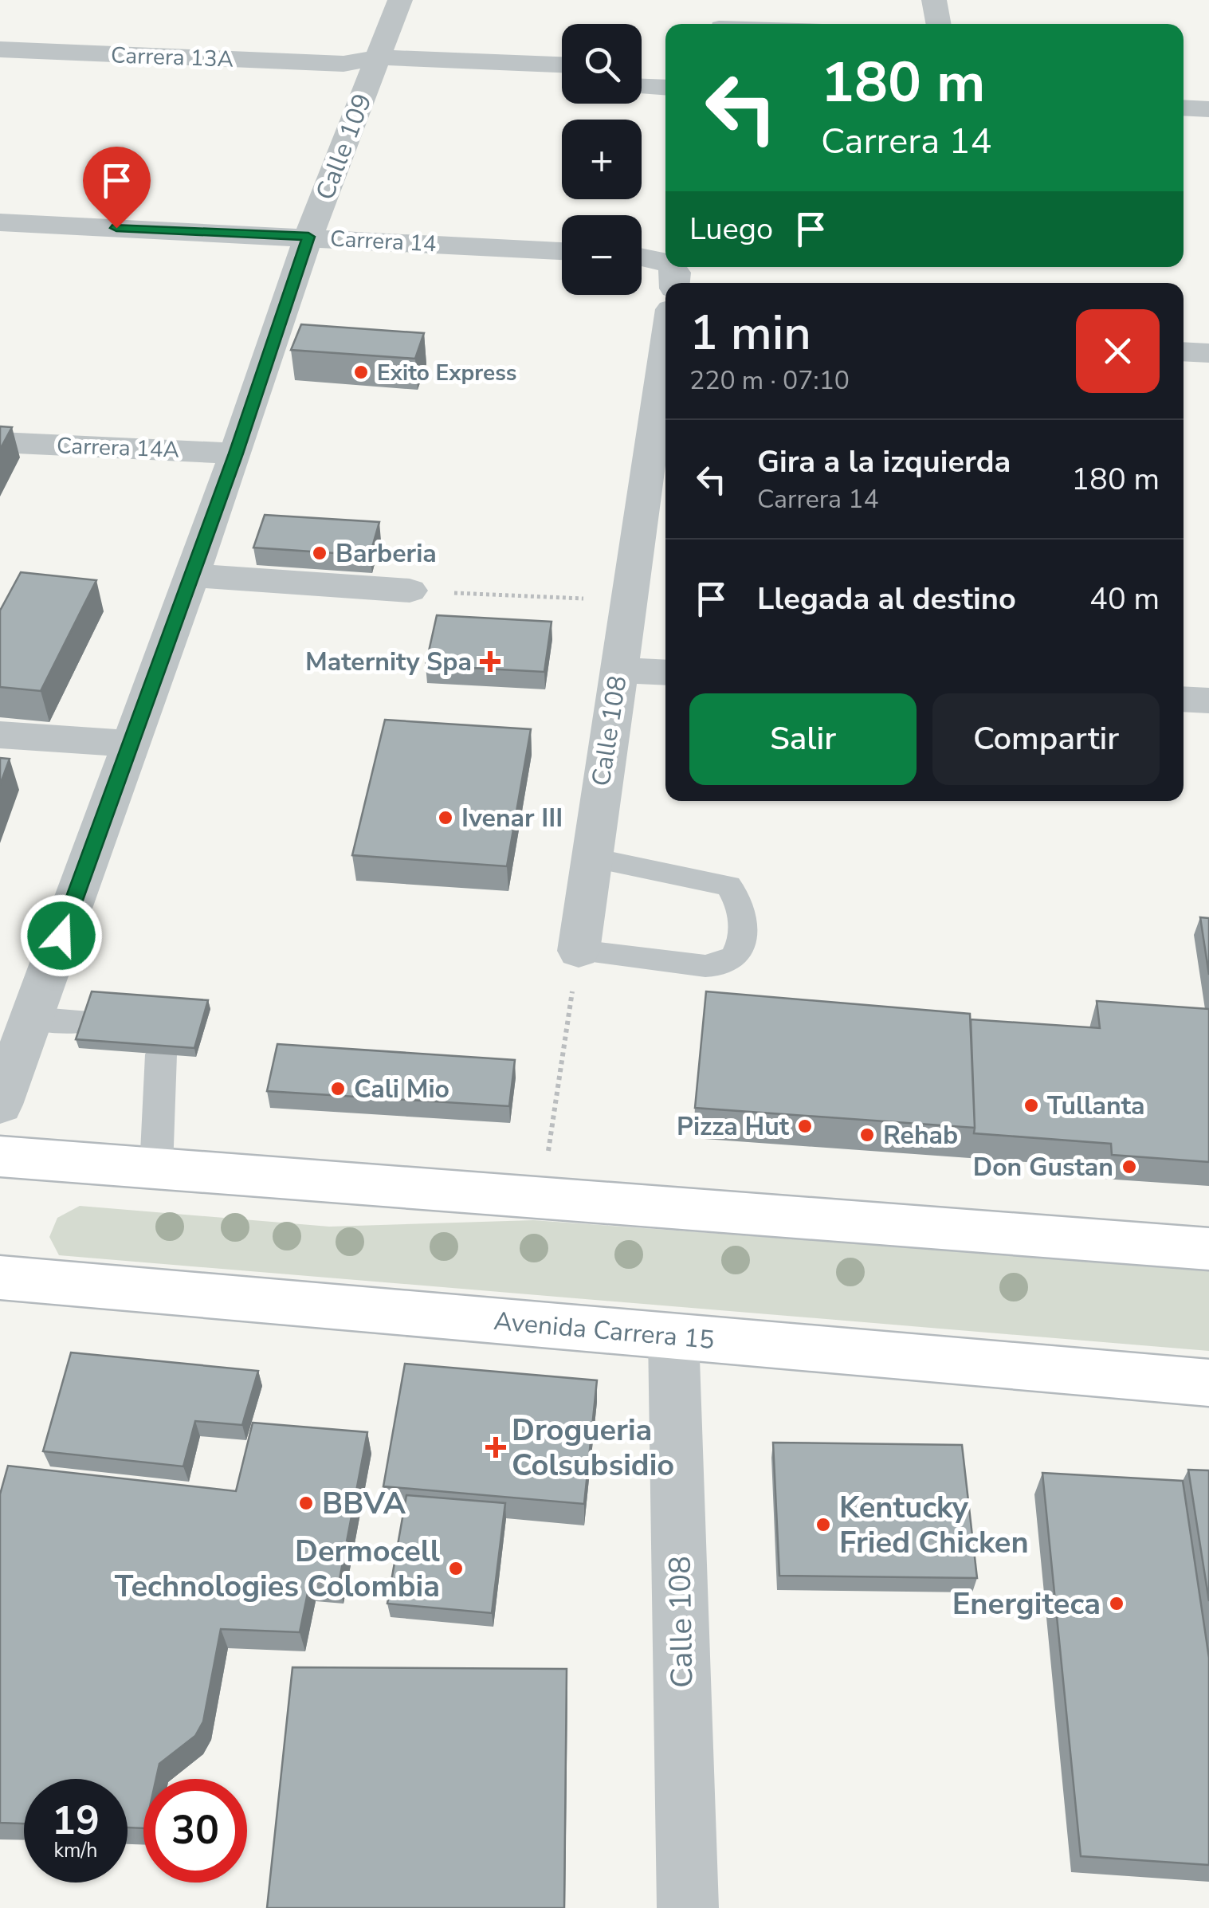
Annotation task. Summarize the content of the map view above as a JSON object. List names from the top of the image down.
{
  "streets": {
    "main road": ["Avenida Carrera 15"],
    "street": [
      "Carrera 13A",
      "Calle 109",
      "Carrera 14",
      "Carrera 14A",
      "Calle 108"
    ]
  },
  "crossings": [
    ["Carrera 13A", "Calle 109"],
    ["Calle 109", "Carrera 14"],
    ["Calle 109", "Carrera 14A"],
    ["Calle 108", "Avenida Carrera 15"]
  ],
  "places": {
    "other": [
      "Exito Express",
      "Barberia",
      "Ivenar III",
      "Cali Mio",
      "Tullanta",
      "Pizza Hut",
      "Rehab",
      "Don Gustan",
      "BBVA",
      "Kentucky Fried Chicken",
      "Dermocell Technologies Colombia",
      "Energiteca"
    ],
    "health": ["Maternity Spa", "Drogueria Colsubsidio"]
  },
  "page": {
    "map_buttons": ["+", "−"],
    "turn": ["180 m", "Carrera 14"],
    "then": "Luego",
    "heading": ["1 min", "220 m · 07:10"],
    "list": [
      {
        "name": "Gira a la izquierda",
        "note": "Carrera 14",
        "value": "180 m"
      },
      {
        "name": "Llegada al destino",
        "value": "40 m"
      }
    ],
    "buttons": ["Salir", "Compartir"],
    "speed": "19 km/h",
    "limit": "30"
  }
}
